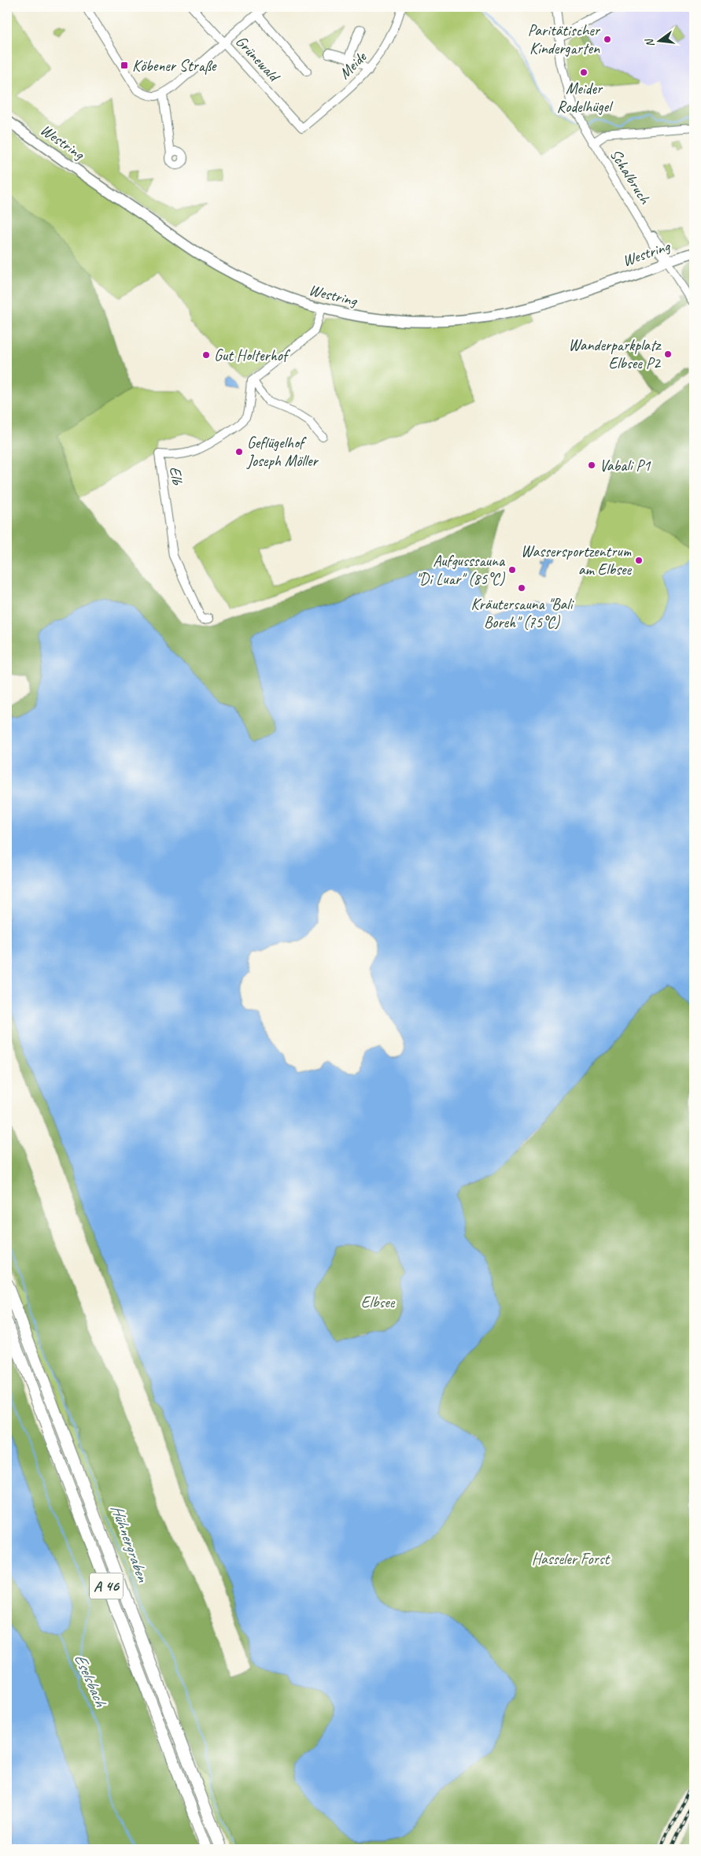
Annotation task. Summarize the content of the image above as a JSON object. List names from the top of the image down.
{
  "streets": {
    "highway": ["A 46"],
    "main road": ["Westring"],
    "street": [
      "Grünewald",
      "Meide",
      "Schalbruch",
      "Elb"
    ]
  },
  "crossings": [
    ["Grünewald", "Meide"],
    ["Westring", "Schalbruch"]
  ],
  "water": ["Hühnergraben", "Eselsbach"],
  "parks": ["Elbsee", "Hasseler Forst"],
  "places": {
    "other": [
      "Paritätischer Kindergarten",
      "Meider Rodelhügel",
      "Wanderparkplatz Elbsee P2",
      "Gut Holterhof",
      "Geflügelhof Joseph Möller",
      "Vabali P1",
      "Wassersportzentrum am Elbsee",
      "Aufgusssauna \"Di Luar\" (85°C)",
      "Kräutersauna \"Bali Boreh\" (75°C)"
    ],
    "transit": ["Köbener Straße"]
  },
  "north": "left"
}
